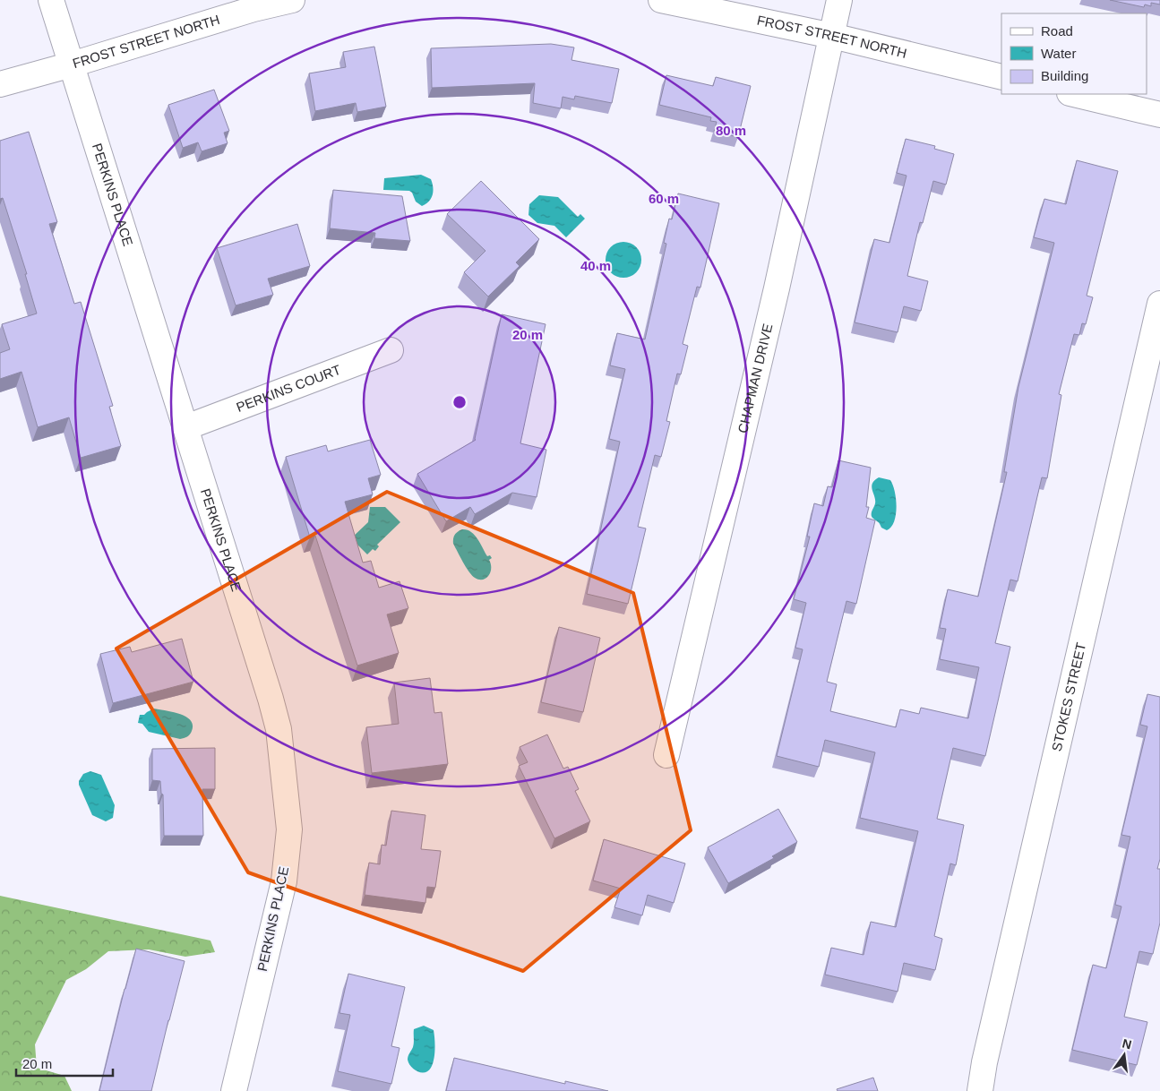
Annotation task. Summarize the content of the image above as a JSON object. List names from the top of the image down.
{
  "streets": {
    "street": [
      "FROST STREET NORTH",
      "PERKINS PLACE",
      "CHAPMAN DRIVE",
      "PERKINS COURT",
      "STOKES STREET"
    ]
  },
  "crossings": [
    ["FROST STREET NORTH", "PERKINS PLACE"],
    ["FROST STREET NORTH", "CHAPMAN DRIVE"],
    ["PERKINS PLACE", "PERKINS COURT"]
  ],
  "legend": ["Road", "Water", "Building"],
  "scale_bar": "20 m",
  "north": "top",
  "rings": [
    "80 m",
    "60 m",
    "40 m",
    "20 m"
  ]
}
